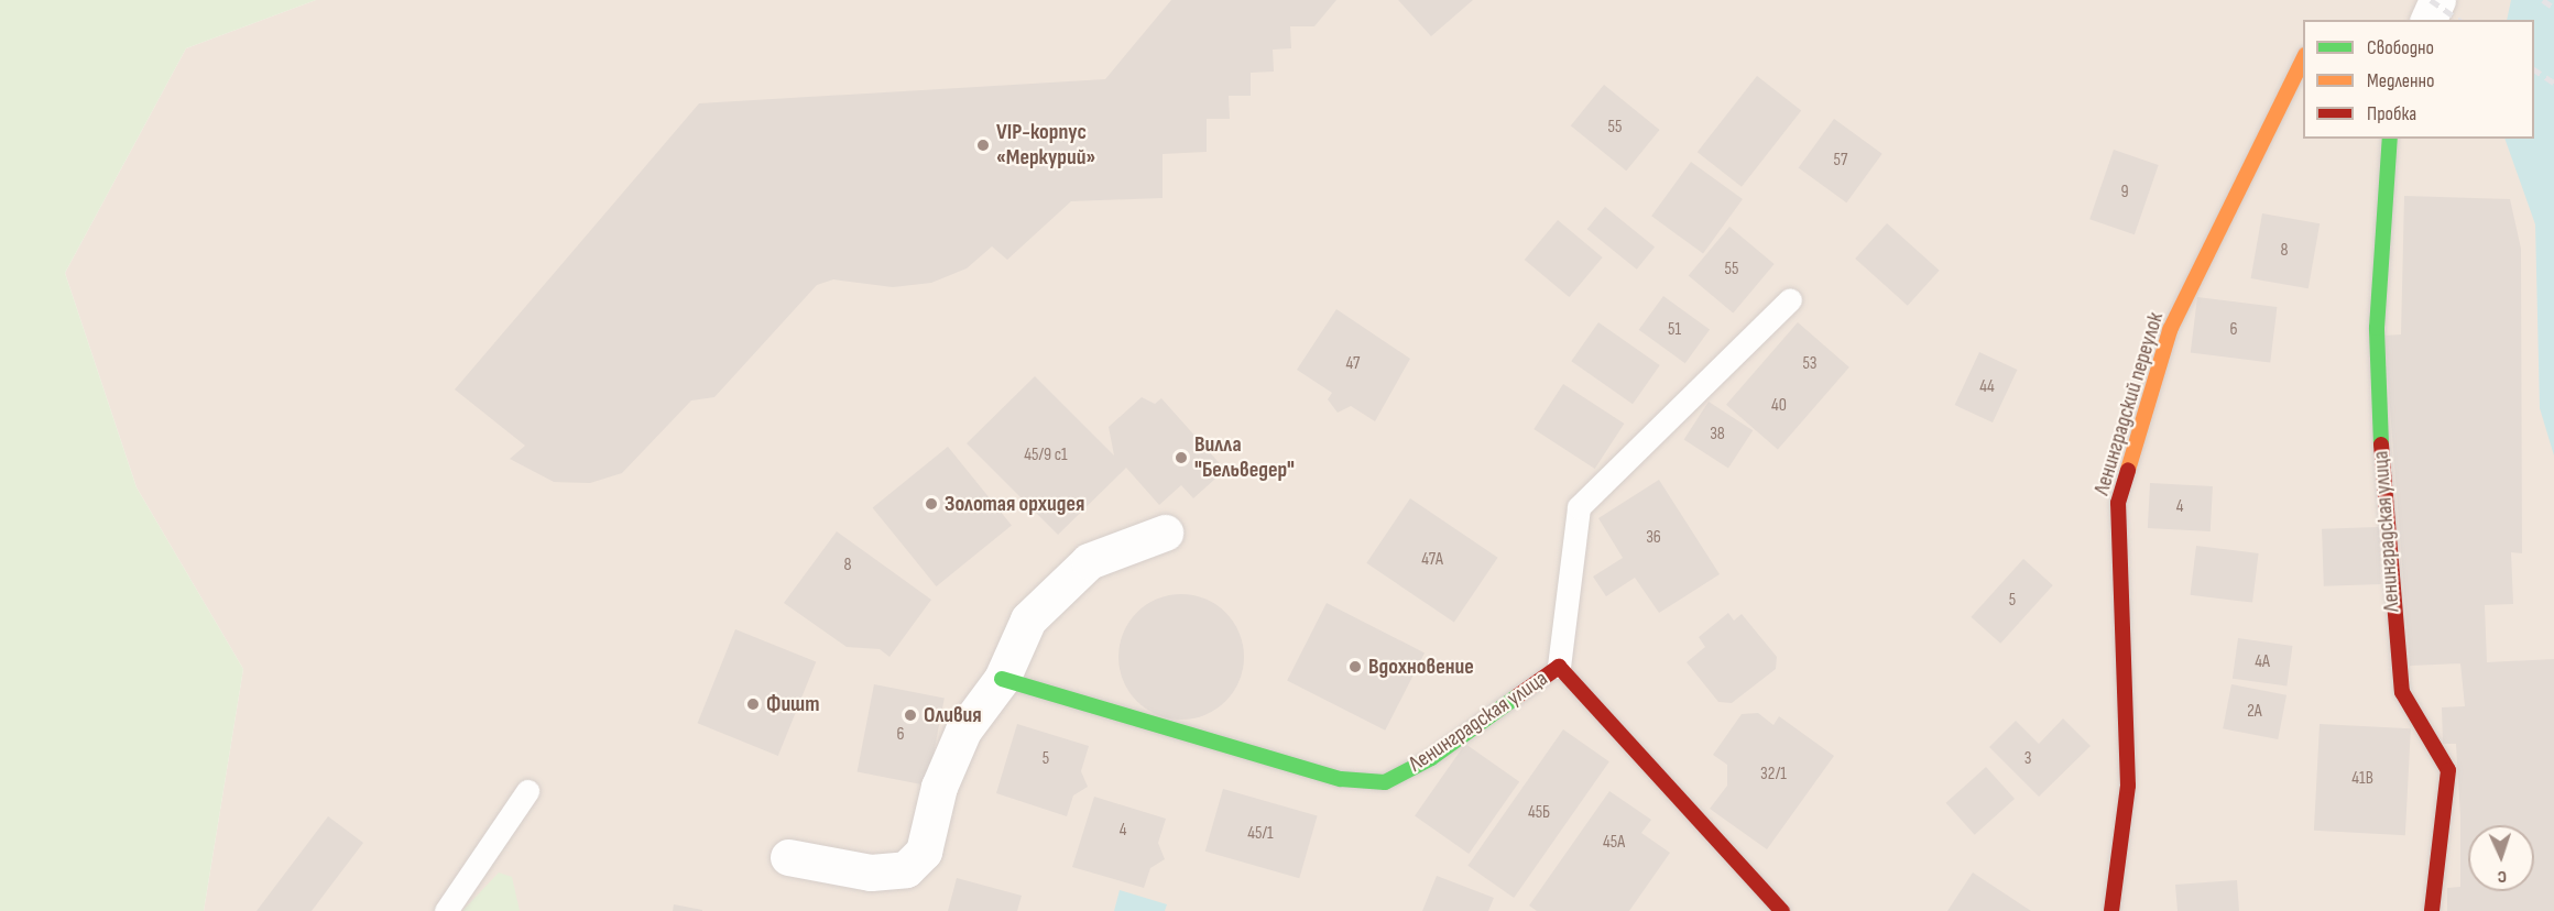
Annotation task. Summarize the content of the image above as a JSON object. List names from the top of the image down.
{
  "streets": {
    "street": ["Ленинградский переулок", "Ленинградская улица"]
  },
  "places": [
    "VIP-корпус «Меркурий»",
    "Вилла \"Бельведер\"",
    "Золотая орхидея",
    "Вдохновение",
    "Фишт",
    "Оливия"
  ],
  "house_numbers": [
    "55",
    "57",
    "9",
    "8",
    "55",
    "51",
    "6",
    "47",
    "53",
    "44",
    "40",
    "38",
    "45/9 с1",
    "4",
    "36",
    "47А",
    "8",
    "5",
    "4А",
    "2А",
    "6",
    "5",
    "3",
    "32/1",
    "41В",
    "45Б",
    "4",
    "45/1",
    "45А"
  ],
  "legend": ["Свободно", "Медленно", "Пробка"],
  "north": "bottom"
}
